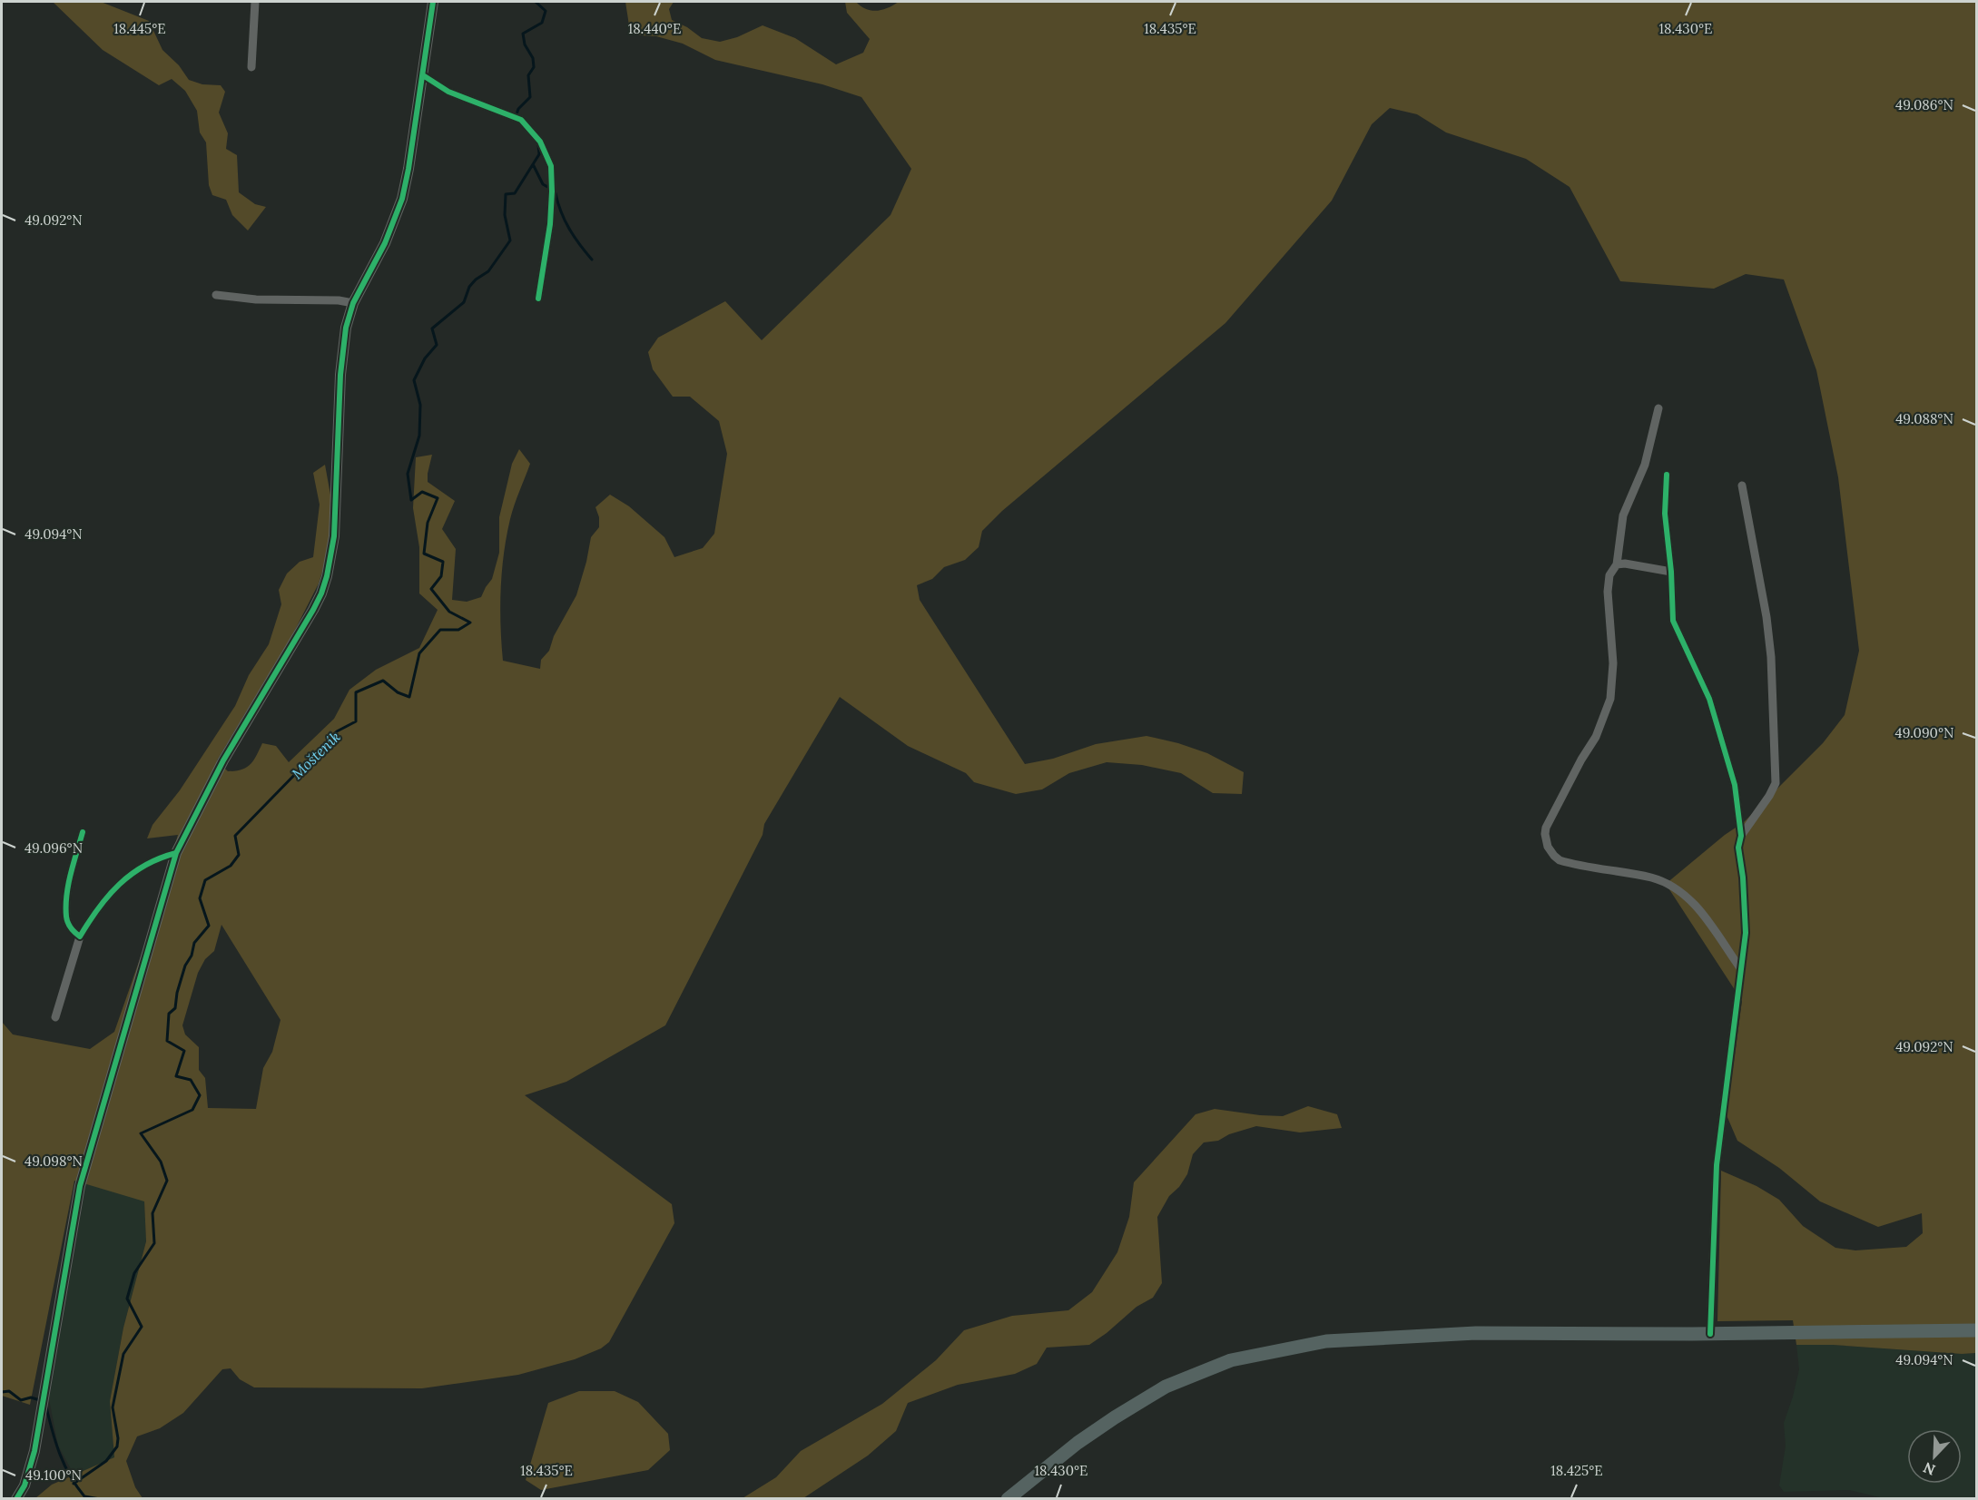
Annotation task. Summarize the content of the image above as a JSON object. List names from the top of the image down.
{
  "water": ["Mošteník"],
  "north": "bottom left",
  "coordinates": [
    "18.445°E",
    "18.440°E",
    "18.435°E",
    "18.430°E",
    "49.086°N",
    "49.092°N",
    "49.088°N",
    "49.094°N",
    "49.090°N",
    "49.096°N",
    "49.098°N",
    "18.425°E",
    "49.100°N"
  ]
}
